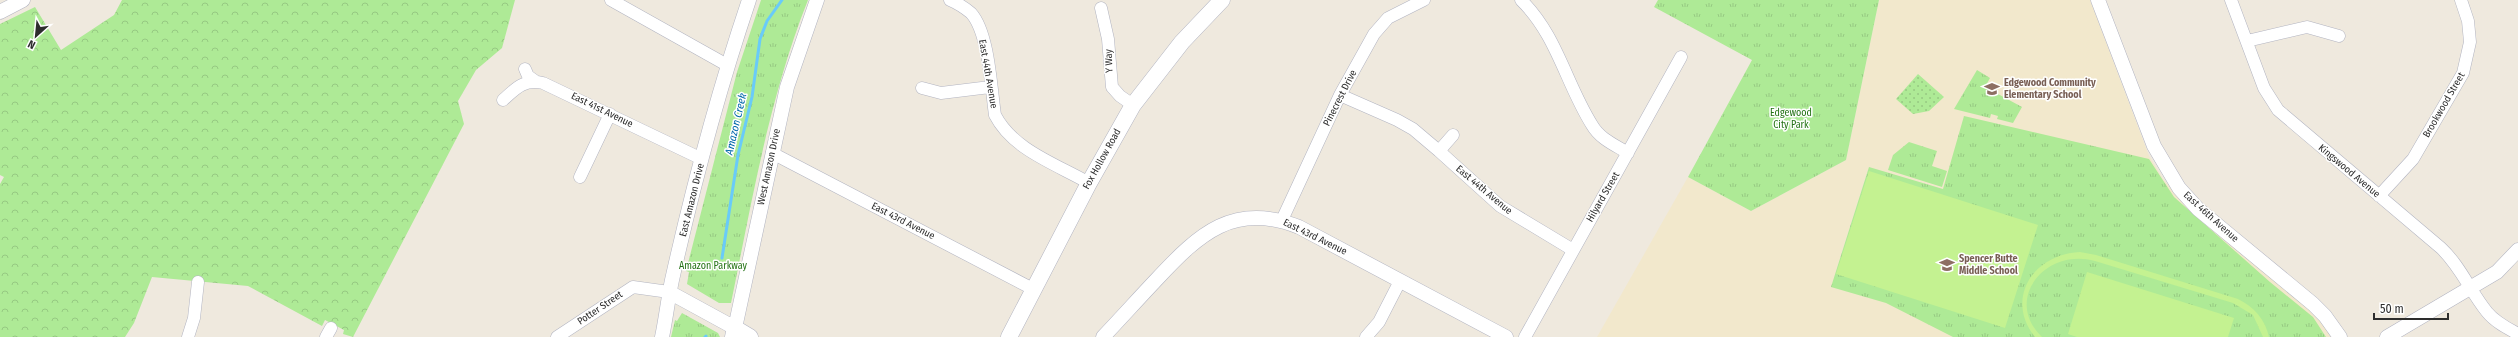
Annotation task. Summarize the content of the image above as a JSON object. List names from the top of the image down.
{
  "streets": {
    "main road": ["Fox Hollow Road"],
    "street": [
      "Y Way",
      "East 44th Avenue",
      "Pinecrest Drive",
      "Brookwood Street",
      "East 41st Avenue",
      "West Amazon Drive",
      "Kingswood Avenue",
      "Hilyard Street",
      "East Amazon Drive",
      "East 46th Avenue",
      "East 43rd Avenue",
      "Potter Street"
    ]
  },
  "crossings": [
    ["Y Way", "Fox Hollow Road"],
    ["East 44th Avenue", "Pinecrest Drive"],
    ["East 44th Avenue", "Fox Hollow Road"],
    ["East 44th Avenue", "Hilyard Street"],
    ["Pinecrest Drive", "East 43rd Avenue"],
    ["Brookwood Street", "Kingswood Avenue"],
    ["East 41st Avenue", "East Amazon Drive"],
    ["Fox Hollow Road", "East 43rd Avenue"],
    ["West Amazon Drive", "East 43rd Avenue"],
    ["East Amazon Drive", "Potter Street"]
  ],
  "water": ["Amazon Creek"],
  "parks": ["Edgewood City Park", "Amazon Parkway"],
  "places": {
    "school or university": ["Edgewood Community Elementary School", "Spencer Butte Middle School"]
  },
  "scale_bar": "50 m",
  "north": "bottom left"
}
